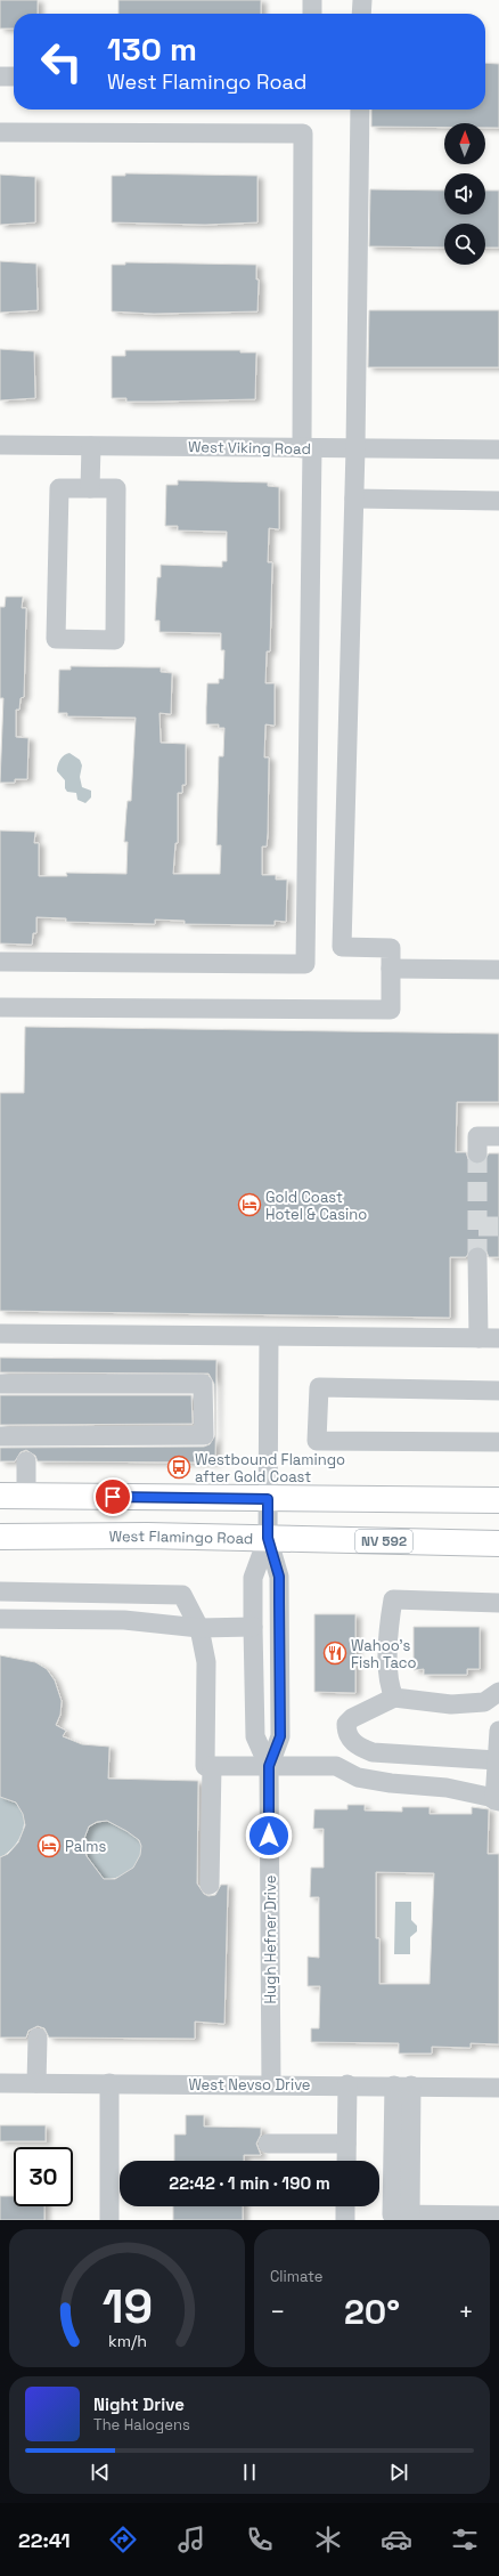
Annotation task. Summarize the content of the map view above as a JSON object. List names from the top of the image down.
{
  "streets": {
    "main road": ["West Flamingo Road", "NV 592"],
    "street": ["West Viking Road", "Hugh Hefner Drive", "West Nevso Drive"]
  },
  "crossings": [
    ["West Flamingo Road", "Hugh Hefner Drive"],
    ["Hugh Hefner Drive", "West Nevso Drive"]
  ],
  "places": {
    "hotel": ["Gold Coast Hotel & Casino", "Palms"],
    "bus stop": ["Westbound Flamingo after Gold Coast"],
    "restaurant": ["Wahoo's Fish Taco"]
  },
  "north": "top",
  "page": {
    "turn": ["130 m", "West Flamingo Road"],
    "limit": "30",
    "trip": "22:42 · 1 min · 190 m",
    "tile": "Climate",
    "heat": ["−", "20°", "+"],
    "song": ["Night Drive", "The Halogens"],
    "tabs": "22:41",
    "gauge": ["19", "km/h"]
  }
}
